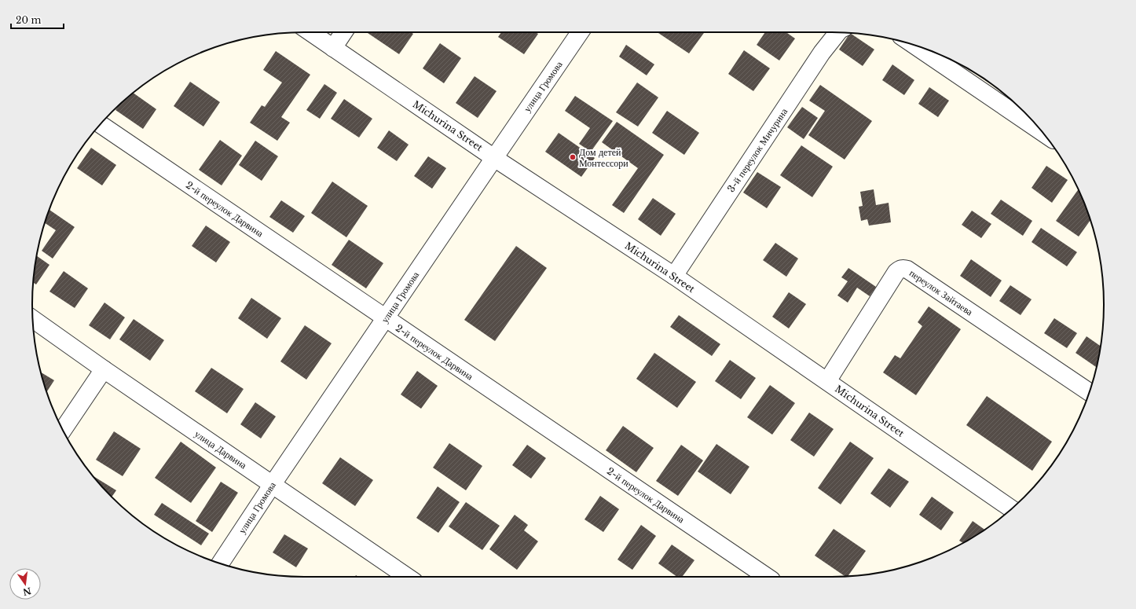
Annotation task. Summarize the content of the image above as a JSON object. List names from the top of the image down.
{
  "streets": {
    "street": [
      "улица Громова",
      "Michurina Street",
      "3-й переулок Мичурина",
      "2-й переулок Дарвина",
      "переулок Зайтаева",
      "улица Дарвина"
    ]
  },
  "crossings": [
    ["улица Громова", "Michurina Street"],
    ["улица Громова", "2-й переулок Дарвина"],
    ["улица Громова", "улица Дарвина"],
    ["Michurina Street", "3-й переулок Мичурина"],
    ["Michurina Street", "переулок Зайтаева"]
  ],
  "places": ["Дом детей Монтессори"],
  "scale_bar": "20 m",
  "north": "bottom"
}
